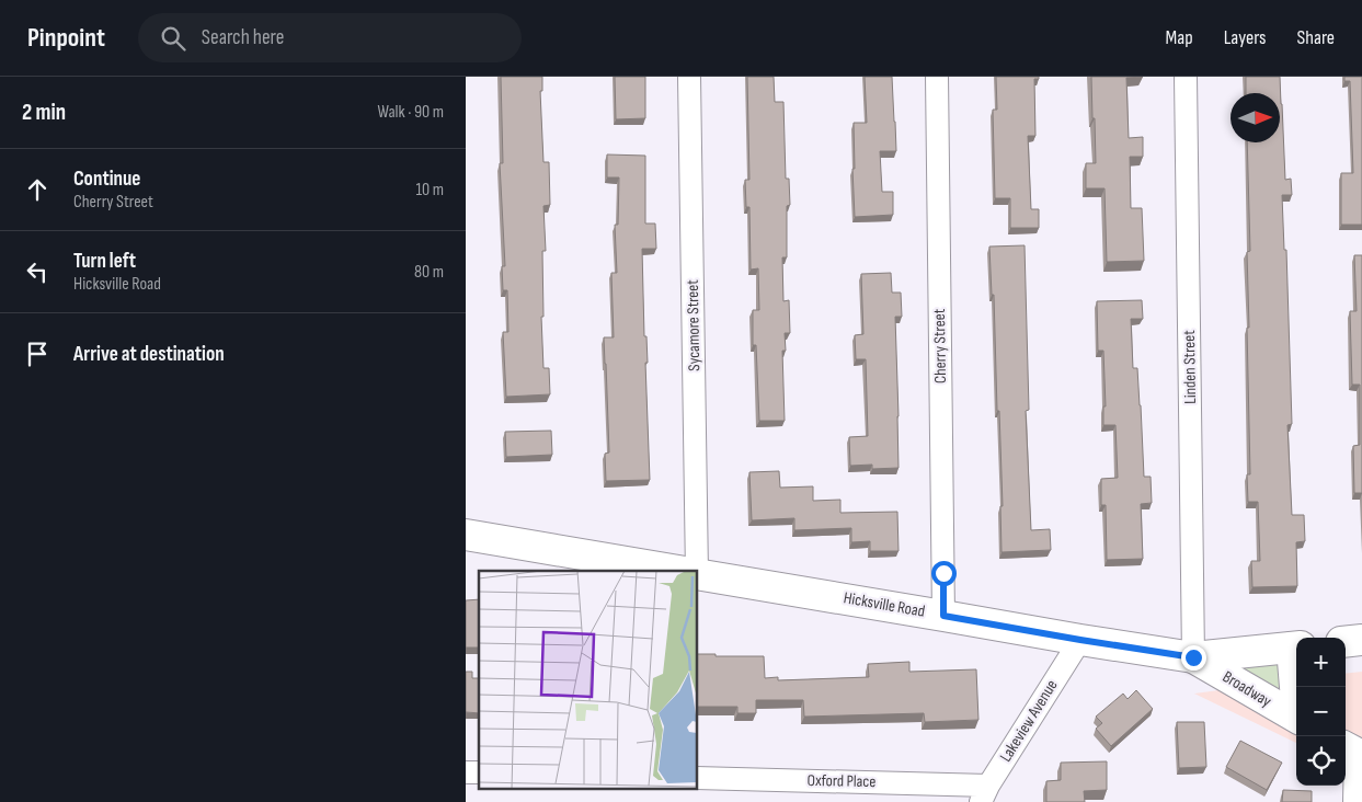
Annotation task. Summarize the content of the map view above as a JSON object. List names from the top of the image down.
{
  "streets": {
    "main road": ["Hicksville Road", "Broadway"],
    "street": [
      "Sycamore Street",
      "Cherry Street",
      "Linden Street",
      "Lakeview Avenue",
      "Oxford Place"
    ]
  },
  "crossings": [
    ["Cherry Street", "Hicksville Road"],
    ["Linden Street", "Hicksville Road"],
    ["Linden Street", "Broadway"],
    ["Hicksville Road", "Broadway"],
    ["Hicksville Road", "Lakeview Avenue"],
    ["Lakeview Avenue", "Oxford Place"]
  ],
  "north": "right",
  "page": {
    "header": "Pinpoint",
    "search": "Search here",
    "nav": ["Map", "Layers", "Share"],
    "heading": ["2 min", "Walk · 90 m"],
    "list": [
      ["Continue", "Cherry Street", "10 m"],
      ["Turn left", "Hicksville Road", "80 m"],
      "Arrive at destination"
    ],
    "map_buttons": ["+", "−"]
  }
}
